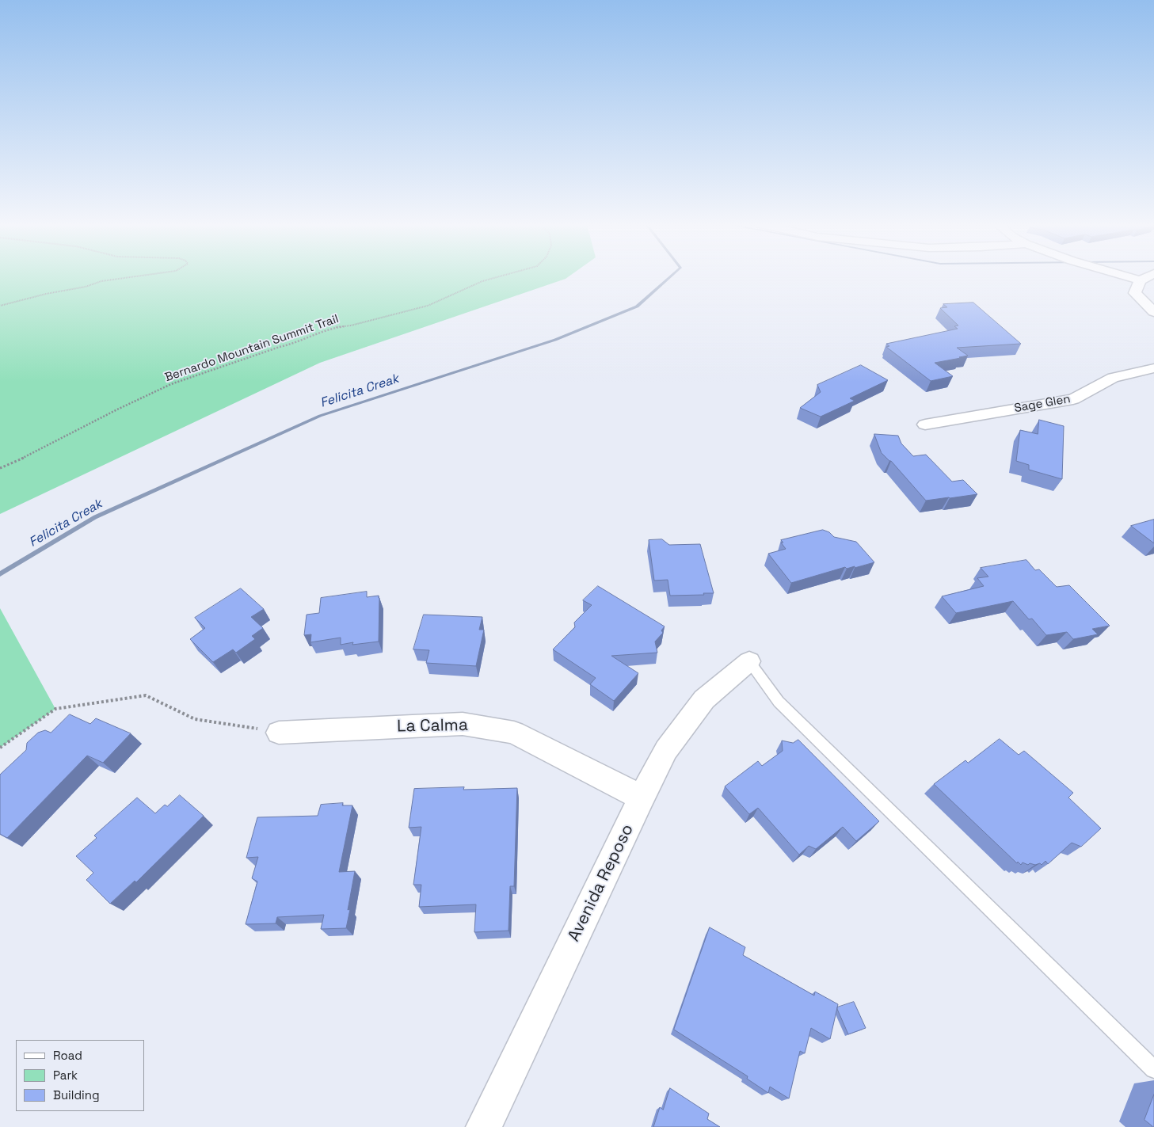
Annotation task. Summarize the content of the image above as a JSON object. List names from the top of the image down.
{
  "streets": {
    "street": ["Sage Glen", "La Calma", "Avenida Reposo"],
    "path": ["Bernardo Mountain Summit Trail"]
  },
  "crossings": [
    ["La Calma", "Avenida Reposo"]
  ],
  "water": ["Felicita Creak"],
  "legend": ["Road", "Park", "Building"]
}
